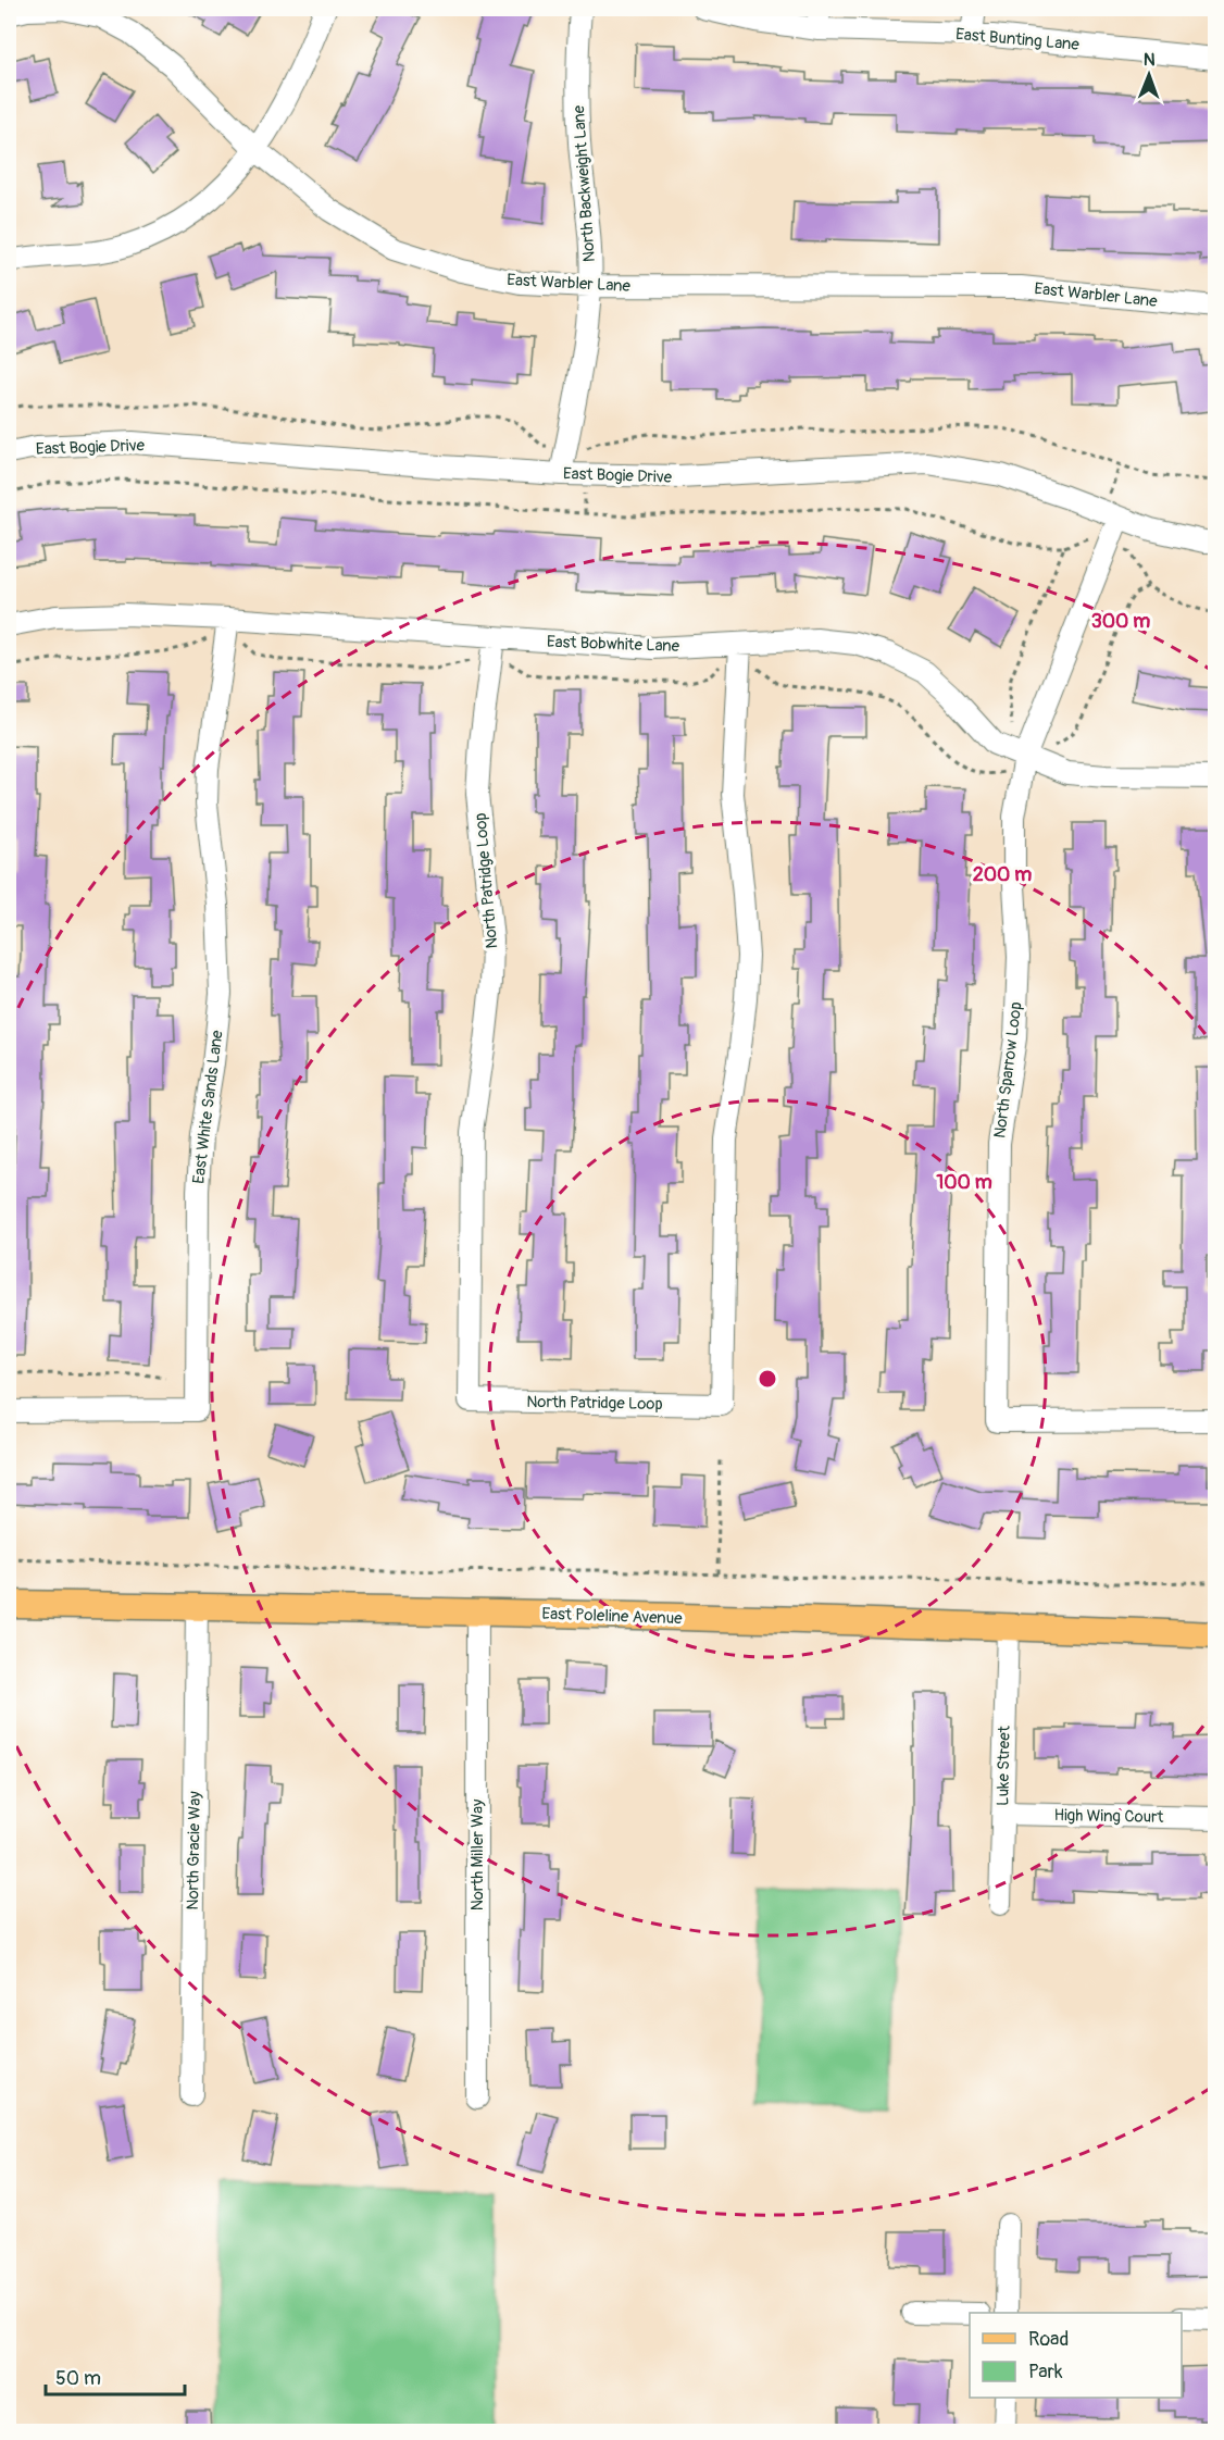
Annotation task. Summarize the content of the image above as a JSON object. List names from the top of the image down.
{
  "streets": {
    "main road": ["East Poleline Avenue"],
    "street": [
      "East Bunting Lane",
      "North Backweight Lane",
      "East Warbler Lane",
      "East Bogie Drive",
      "East Bobwhite Lane",
      "North Patridge Loop",
      "North Sparrow Loop",
      "East White Sands Lane",
      "Luke Street",
      "High Wing Court",
      "North Gracie Way",
      "North Miller Way"
    ]
  },
  "crossings": [
    ["North Backweight Lane", "East Warbler Lane"],
    ["North Backweight Lane", "East Bogie Drive"],
    ["East Bogie Drive", "North Sparrow Loop"],
    ["East Bobwhite Lane", "North Patridge Loop"],
    ["East Bobwhite Lane", "North Sparrow Loop"],
    ["East Bobwhite Lane", "East White Sands Lane"],
    ["East Poleline Avenue", "Luke Street"],
    ["East Poleline Avenue", "North Gracie Way"],
    ["East Poleline Avenue", "North Miller Way"],
    ["Luke Street", "High Wing Court"]
  ],
  "legend": ["Road", "Park"],
  "scale_bar": "50 m",
  "north": "top",
  "rings": ["300 m", "200 m", "100 m"]
}
